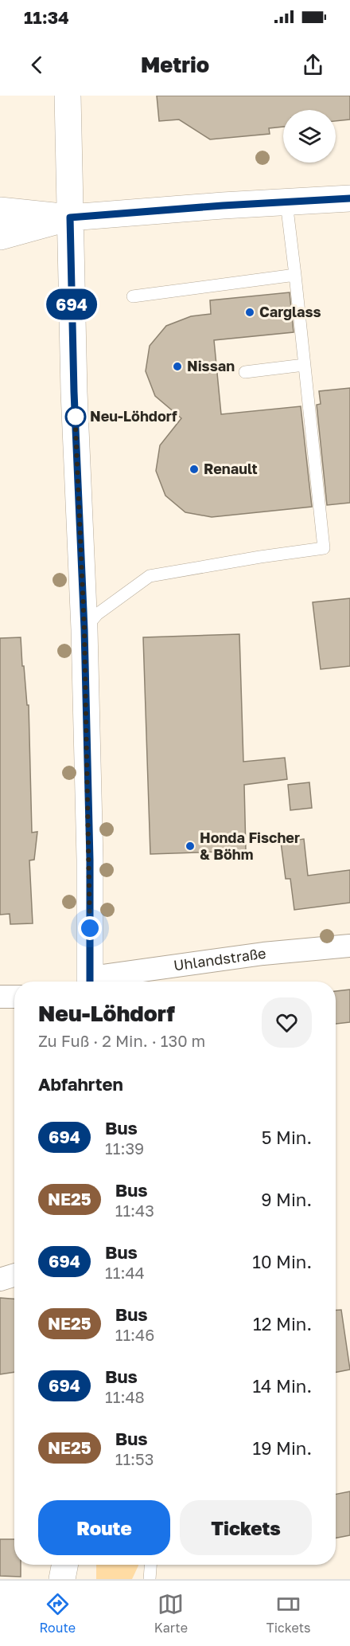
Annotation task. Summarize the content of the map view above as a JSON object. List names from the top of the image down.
{
  "streets": {
    "street": ["Uhlandstraße"]
  },
  "places": [
    "Carglass",
    "Nissan",
    "Neu-Löhdorf",
    "Renault",
    "Honda Fischer & Böhm"
  ],
  "lines": ["bus line 694"],
  "page": {
    "status": "11:34",
    "header": "Metrio",
    "on_map": "694",
    "heading": [
      ["Neu-Löhdorf", "Zu Fuß · 2 Min. · 130 m"],
      "Abfahrten"
    ],
    "list": [
      {
        "mark": "694",
        "name": "Bus",
        "note": "11:39",
        "value": "5 Min."
      },
      {
        "mark": "NE25",
        "name": "Bus",
        "note": "11:43",
        "value": "9 Min."
      },
      {
        "mark": "694",
        "name": "Bus",
        "note": "11:44",
        "value": "10 Min."
      },
      {
        "mark": "NE25",
        "name": "Bus",
        "note": "11:46",
        "value": "12 Min."
      },
      {
        "mark": "694",
        "name": "Bus",
        "note": "11:48",
        "value": "14 Min."
      },
      {
        "mark": "NE25",
        "name": "Bus",
        "note": "11:53",
        "value": "19 Min."
      }
    ],
    "buttons": ["Route", "Tickets"],
    "tabs": ["Route", "Karte", "Tickets"]
  }
}
